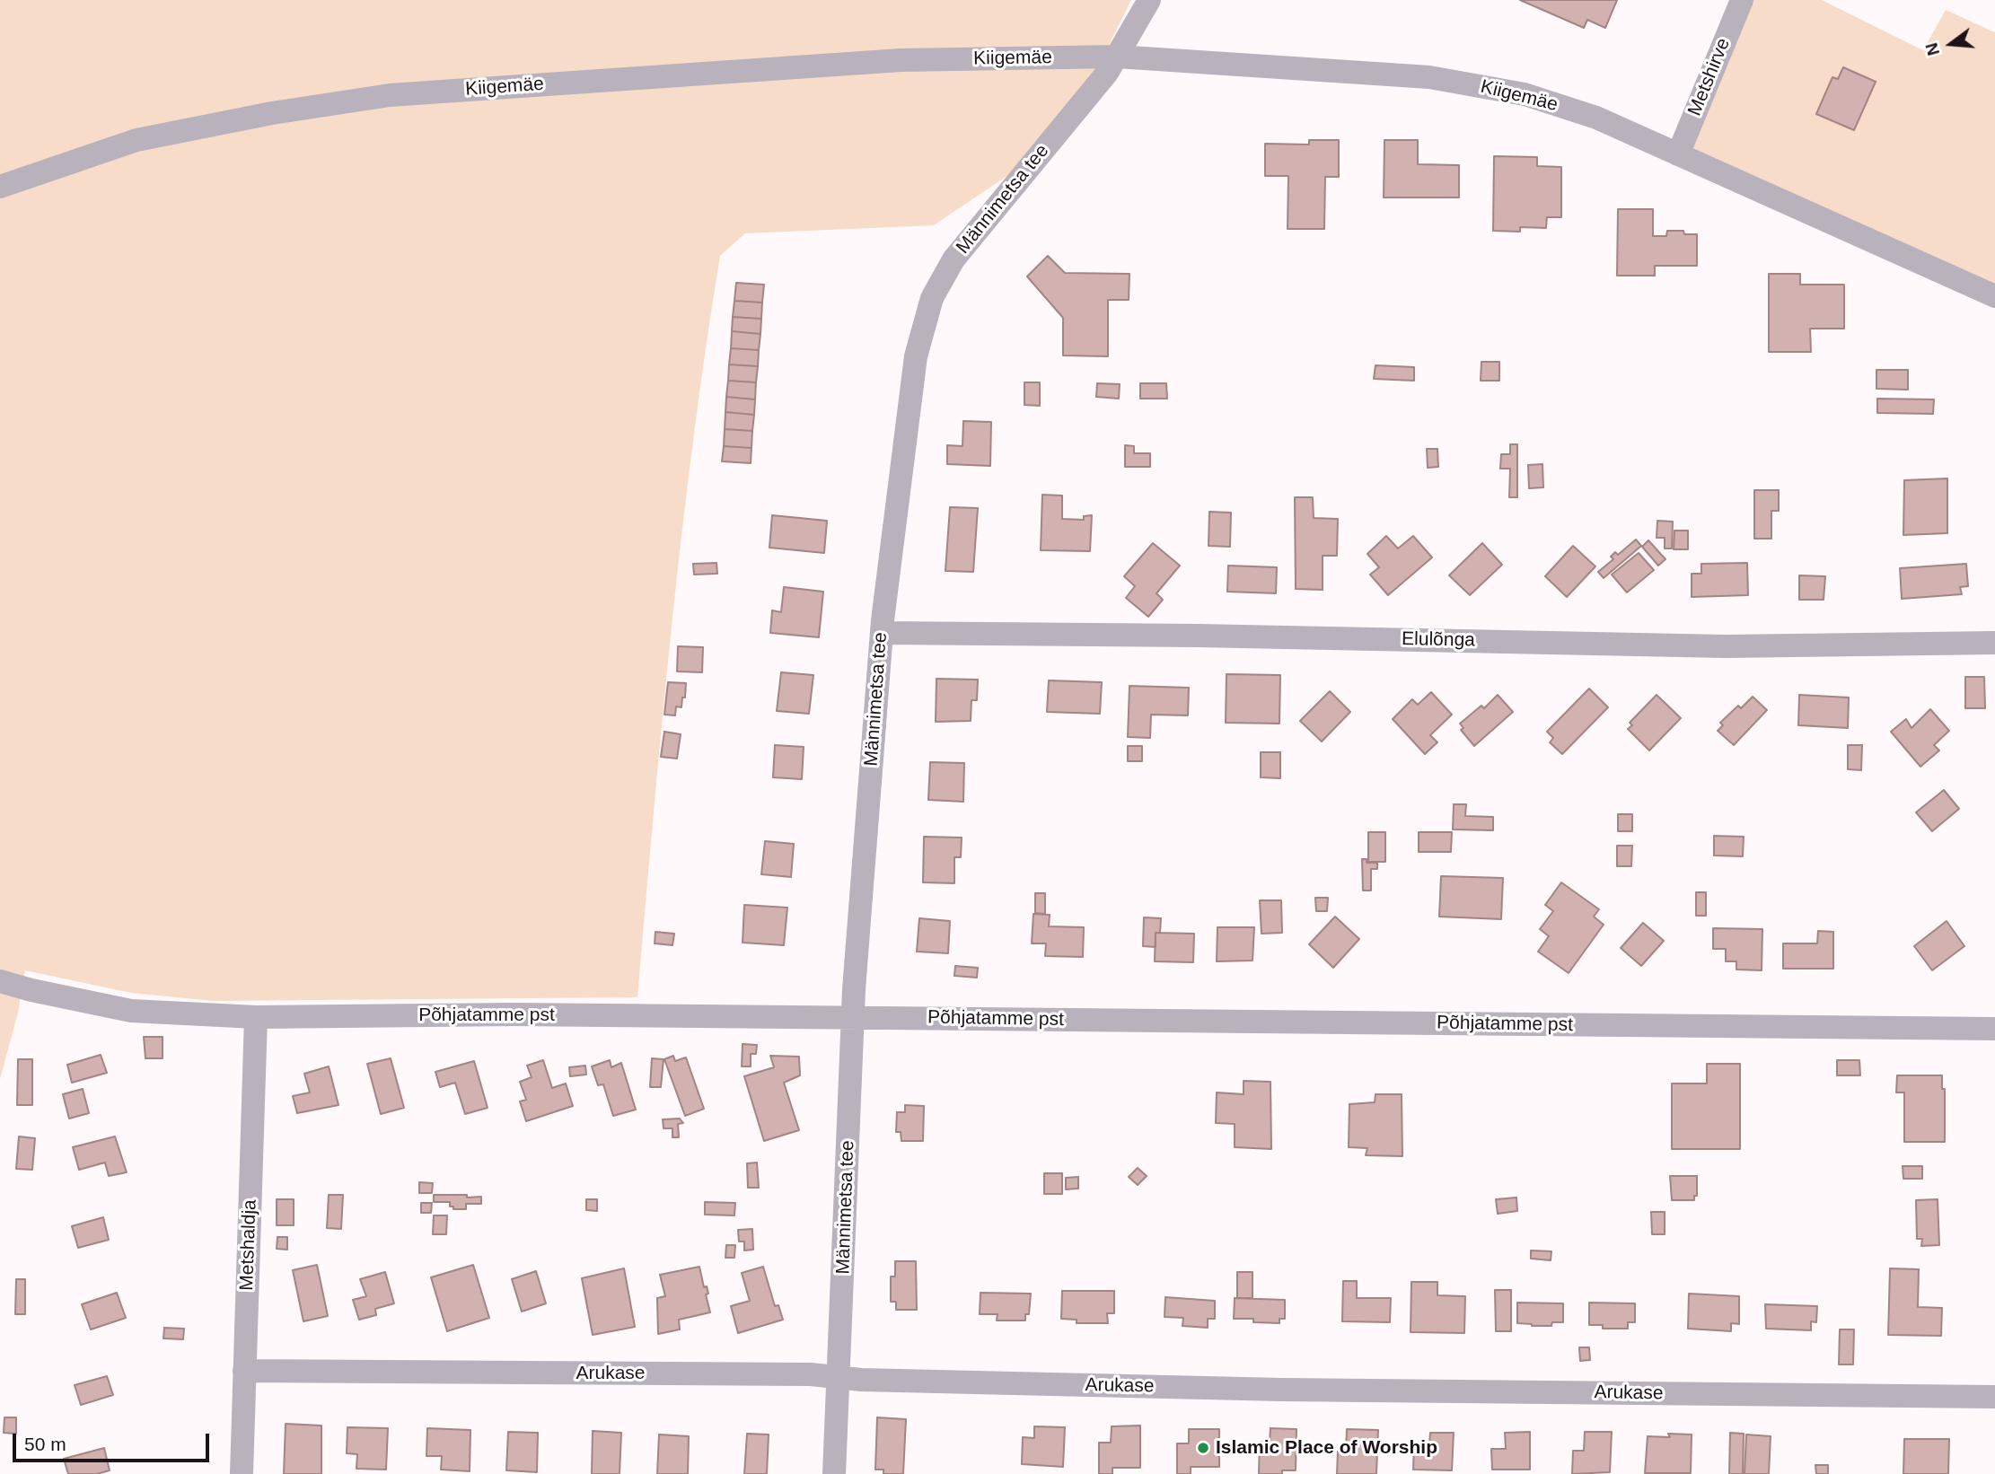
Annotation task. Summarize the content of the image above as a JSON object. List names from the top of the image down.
{
  "streets": {
    "street": [
      "Kiigemäe",
      "Metshirve",
      "Männimetsa tee",
      "Elulõnga",
      "Põhjatamme pst",
      "Metshaldja",
      "Arukase"
    ]
  },
  "crossings": [
    ["Kiigemäe", "Metshirve"],
    ["Kiigemäe", "Männimetsa tee"],
    ["Männimetsa tee", "Elulõnga"],
    ["Männimetsa tee", "Põhjatamme pst"],
    ["Männimetsa tee", "Arukase"],
    ["Põhjatamme pst", "Metshaldja"],
    ["Metshaldja", "Arukase"]
  ],
  "places": ["Islamic Place of Worship"],
  "scale_bar": "50 m",
  "north": "left"
}
